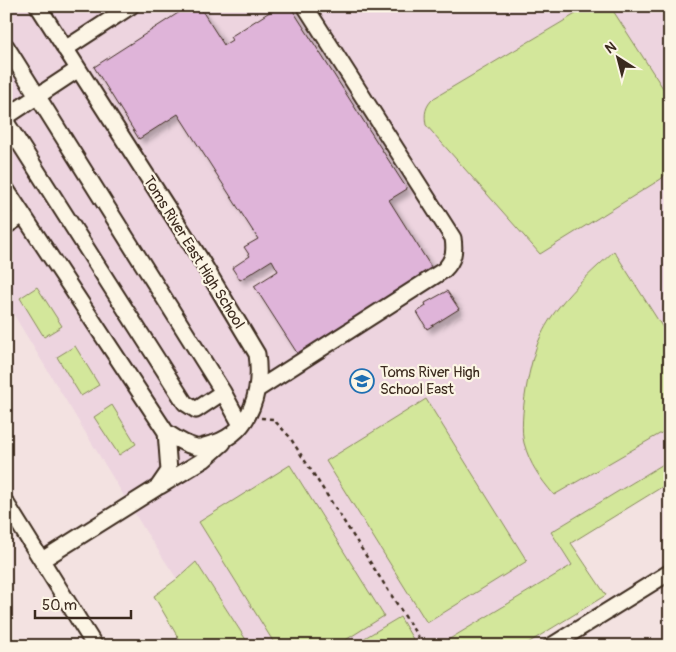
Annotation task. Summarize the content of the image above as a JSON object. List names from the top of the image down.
{
  "streets": {
    "street": ["Toms River East High School"]
  },
  "places": {
    "school or university": ["Toms River High School East"]
  },
  "scale_bar": "50 m",
  "north": "top left"
}
